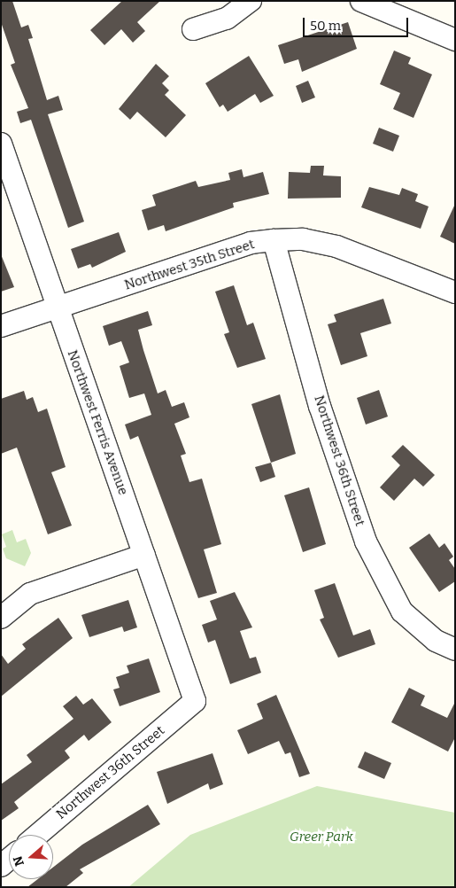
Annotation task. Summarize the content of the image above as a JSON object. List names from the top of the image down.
{
  "streets": {
    "street": ["Northwest 35th Street", "Northwest Ferris Avenue", "Northwest 36th Street"]
  },
  "crossings": [
    ["Northwest 35th Street", "Northwest Ferris Avenue"],
    ["Northwest 35th Street", "Northwest 36th Street"],
    ["Northwest Ferris Avenue", "Northwest 36th Street"]
  ],
  "parks": ["Greer Park"],
  "scale_bar": "50 m",
  "north": "left"
}
